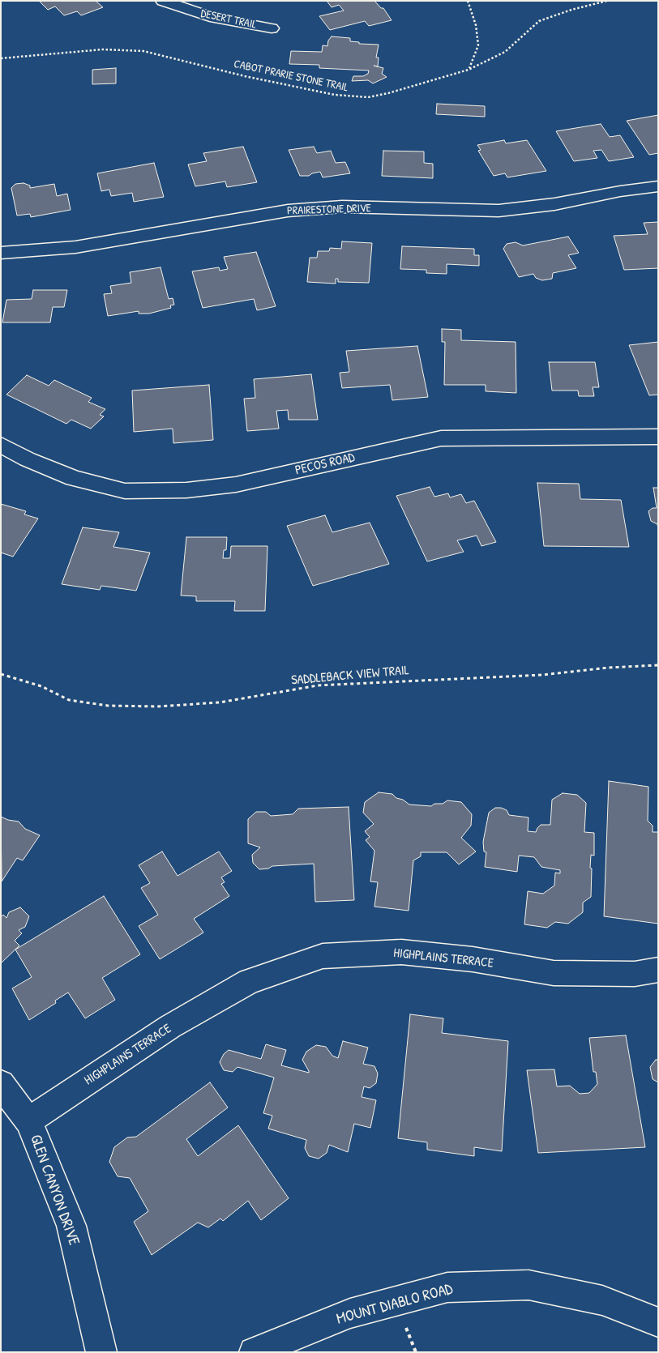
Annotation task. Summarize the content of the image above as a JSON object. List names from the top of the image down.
{
  "streets": {
    "street": [
      "DESERT TRAIL",
      "PRAIRESTONE DRIVE",
      "PECOS ROAD",
      "HIGHPLAINS TERRACE",
      "GLEN CANYON DRIVE",
      "MOUNT DIABLO ROAD"
    ],
    "path": ["CABOT PRARIE STONE TRAIL", "SADDLEBACK VIEW TRAIL"]
  },
  "crossings": [
    ["HIGHPLAINS TERRACE", "GLEN CANYON DRIVE"]
  ]
}
